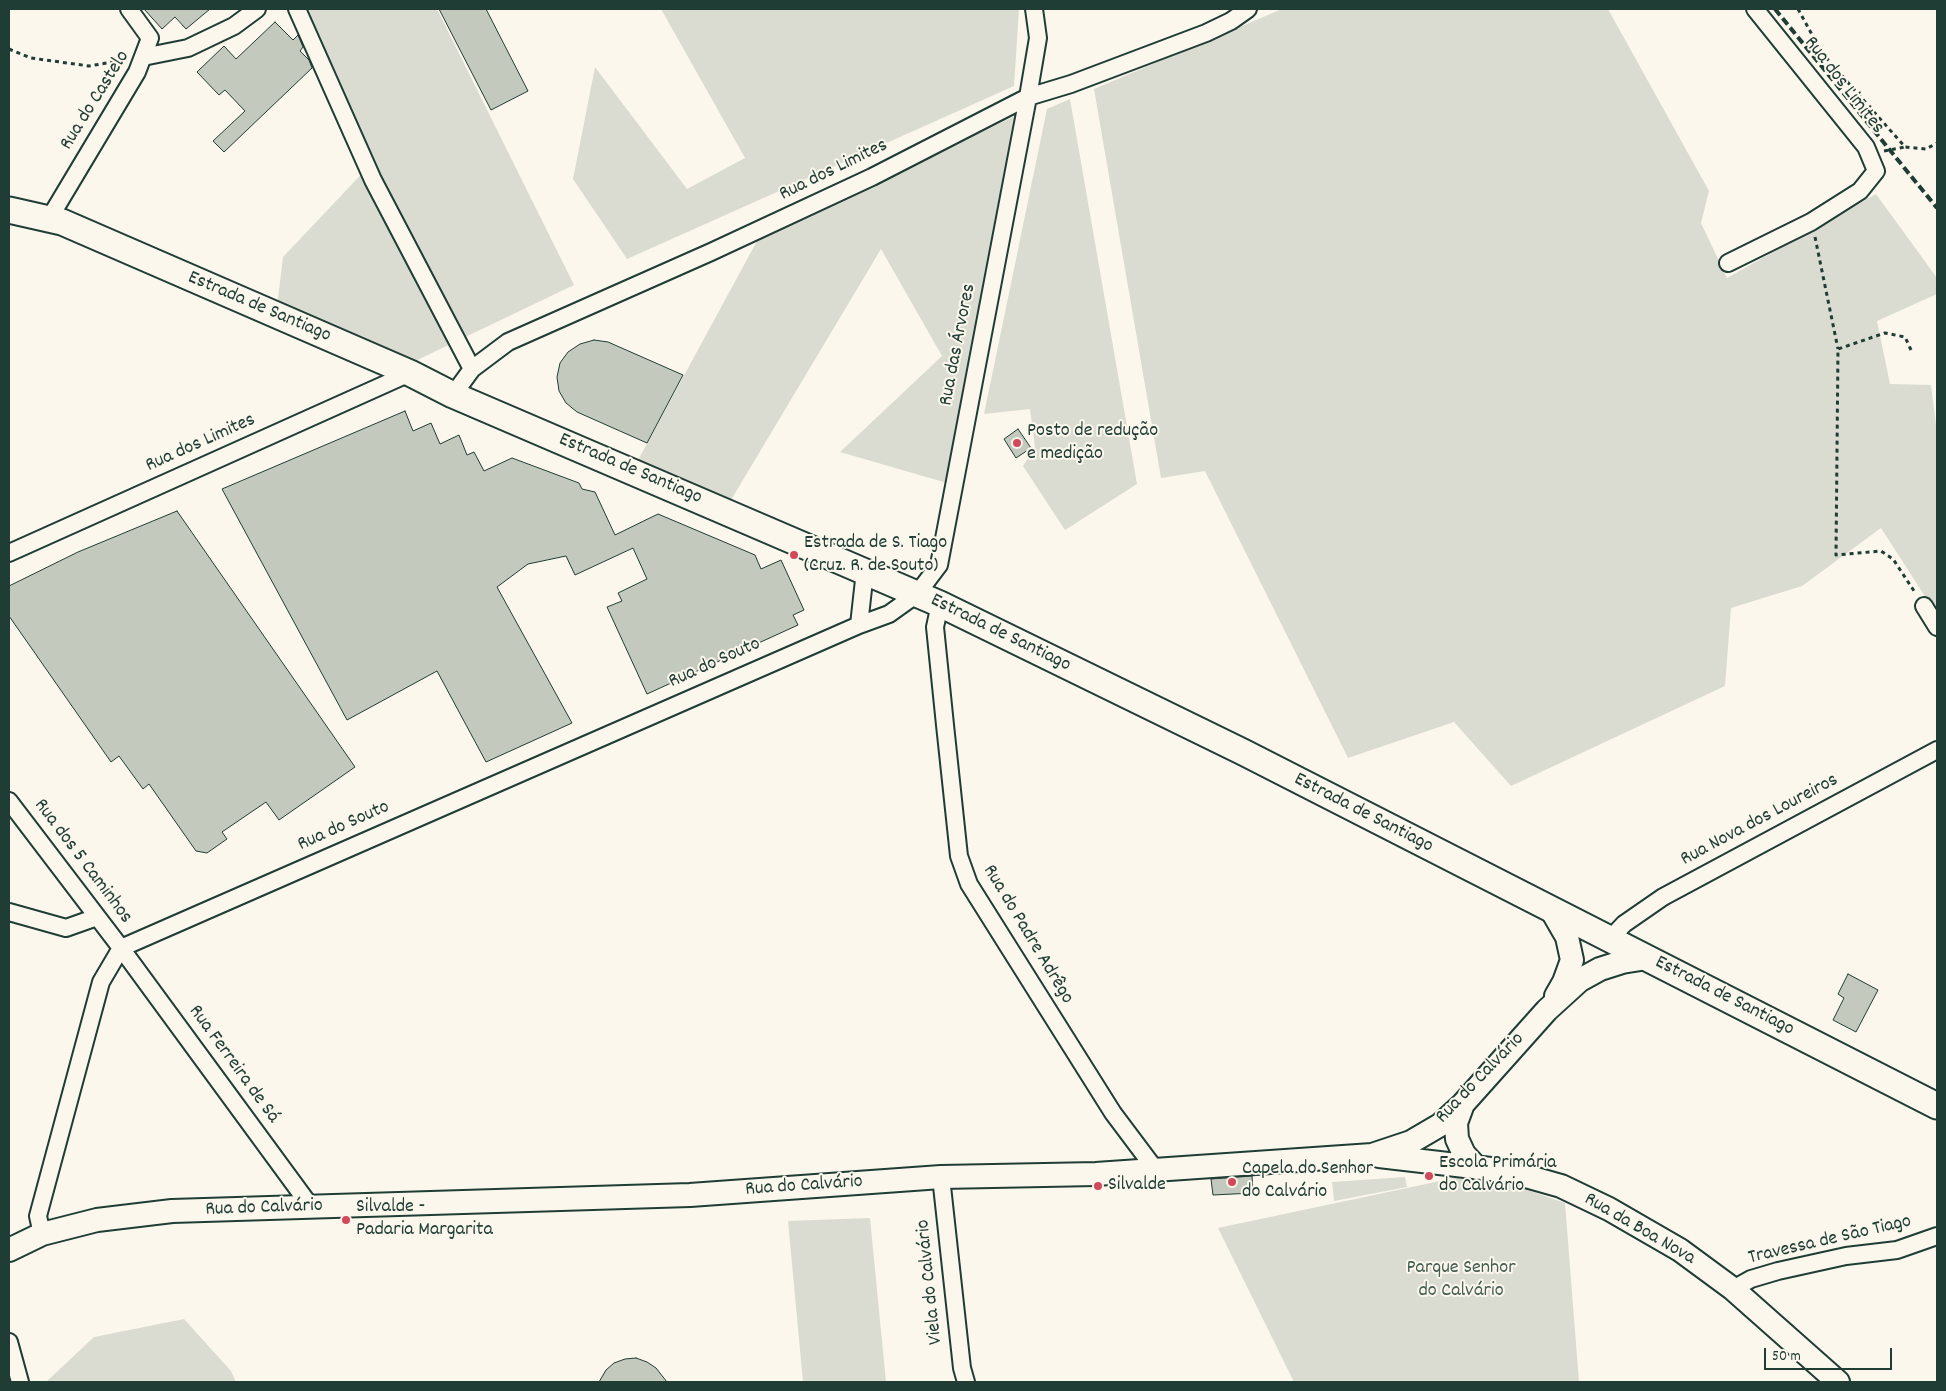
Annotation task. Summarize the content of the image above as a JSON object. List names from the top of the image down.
{
  "streets": {
    "main road": ["Estrada de Santiago", "Rua do Calvário", "Rua da Boa Nova"],
    "street": [
      "Rua dos Limites",
      "Rua do Castelo",
      "Rua das Árvores",
      "Rua do Souto",
      "Rua Nova dos Loureiros",
      "Rua dos 5 Caminhos",
      "Rua do Padre Adrêgo",
      "Rua Ferreira de Sá",
      "Travessa de São Tiago",
      "Viela do Calvário"
    ]
  },
  "crossings": [
    ["Rua dos Limites", "Estrada de Santiago"],
    ["Rua dos Limites", "Rua das Árvores"],
    ["Rua do Castelo", "Estrada de Santiago"],
    ["Estrada de Santiago", "Rua das Árvores"],
    ["Estrada de Santiago", "Rua do Souto"],
    ["Estrada de Santiago", "Rua Nova dos Loureiros"],
    ["Estrada de Santiago", "Rua do Padre Adrêgo"],
    ["Estrada de Santiago", "Rua do Calvário"],
    ["Rua das Árvores", "Rua do Souto"],
    ["Rua do Souto", "Rua dos 5 Caminhos"],
    ["Rua do Souto", "Rua Ferreira de Sá"],
    ["Rua Nova dos Loureiros", "Rua do Calvário"],
    ["Rua dos 5 Caminhos", "Rua Ferreira de Sá"],
    ["Rua do Padre Adrêgo", "Rua do Calvário"],
    ["Rua Ferreira de Sá", "Rua do Calvário"],
    ["Rua do Calvário", "Rua da Boa Nova"],
    ["Rua do Calvário", "Viela do Calvário"],
    ["Rua da Boa Nova", "Travessa de São Tiago"]
  ],
  "parks": ["Parque Senhor do Calvário"],
  "places": [
    "Posto de redução e medição",
    "Estrada de S. Tiago (Cruz. R. de Souto)",
    "Escola Primária do Calvário",
    "Capela do Senhor do Calvário",
    "Silvalde",
    "Silvalde - Padaria Margarita"
  ],
  "scale_bar": "50 m"
}
